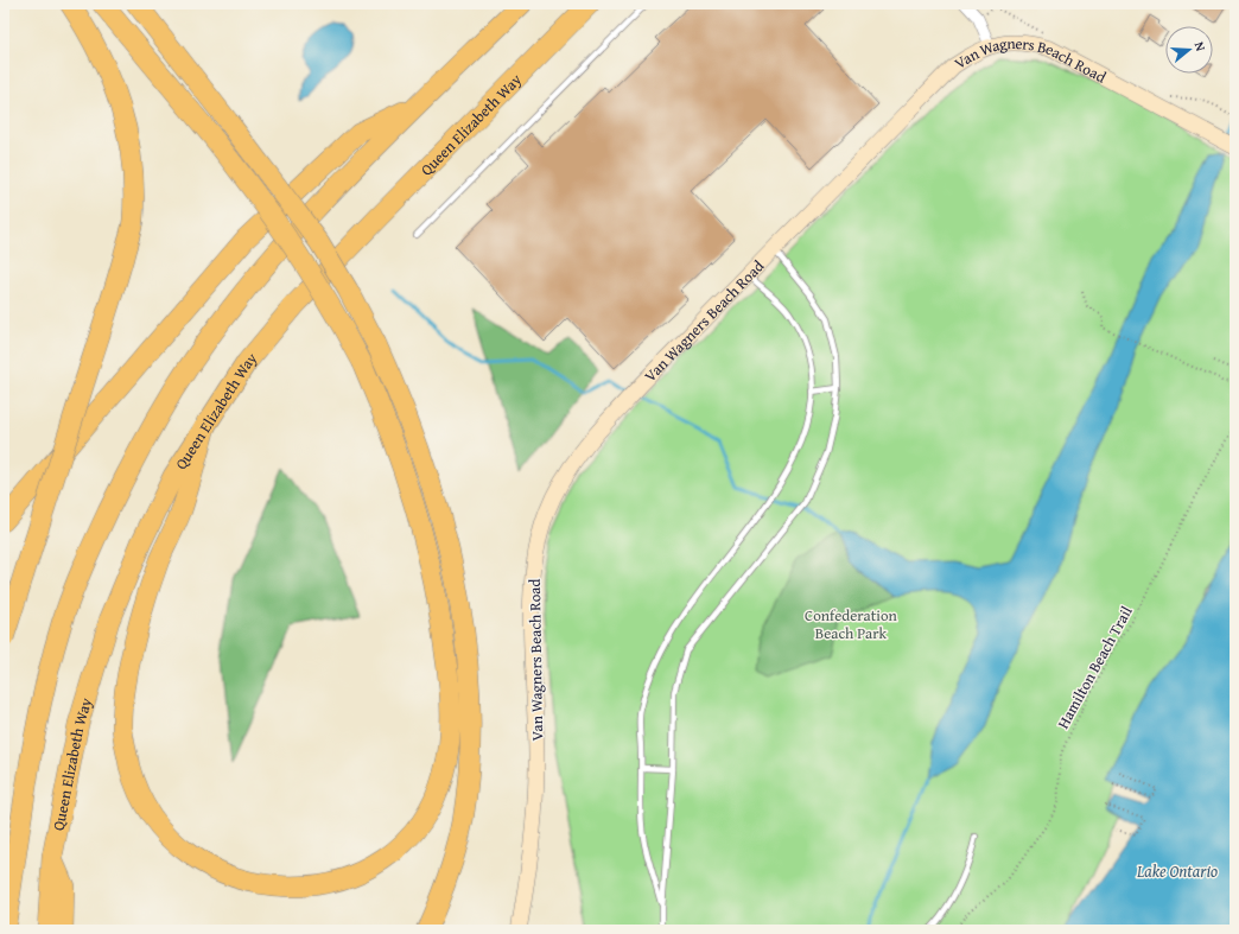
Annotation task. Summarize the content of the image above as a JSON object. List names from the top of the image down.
{
  "streets": {
    "highway": ["Queen Elizabeth Way"],
    "street": ["Van Wagners Beach Road"],
    "path": ["Hamilton Beach Trail"]
  },
  "water": ["Lake Ontario"],
  "parks": ["Confederation Beach Park"],
  "north": "right"
}
